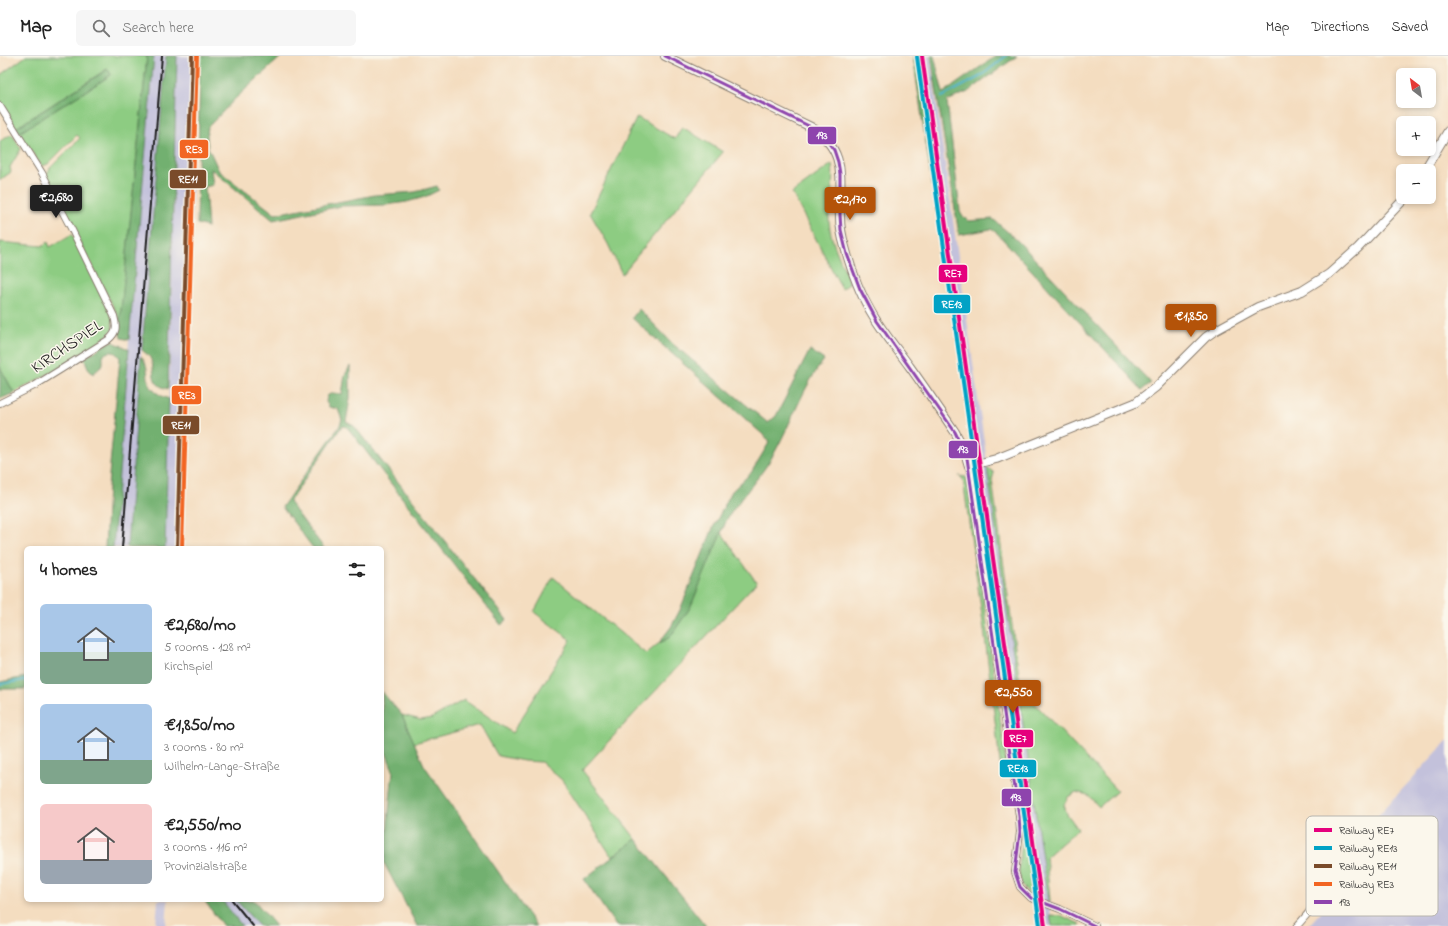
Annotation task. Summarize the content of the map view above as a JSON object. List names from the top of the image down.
{
  "streets": {
    "street": ["KIRCHSPIEL"]
  },
  "lines": [
    "rail line RE7",
    "rail line RE11",
    "rail line RE3",
    "transit line 193",
    "rail line RE13"
  ],
  "legend": [
    "Railway RE7",
    "Railway RE13",
    "Railway RE11",
    "Railway RE3",
    "193"
  ],
  "north": "top left",
  "page": {
    "header": "Map",
    "search": "Search here",
    "nav": ["Map", "Directions", "Saved"],
    "map_buttons": ["+", "−"],
    "price": [
      "€2,680",
      "€2,170",
      "€1,850",
      "€2,550"
    ],
    "heading": "4 homes",
    "list": [
      {
        "name": "€2,680/mo",
        "note": "5 rooms · 128 m² · Kirchspiel"
      },
      {
        "name": "€1,850/mo",
        "note": "3 rooms · 80 m² · Wilhelm-Lange-Straße"
      },
      {
        "name": "€2,550/mo",
        "note": "3 rooms · 116 m² · Provinzialstraße"
      }
    ]
  }
}
